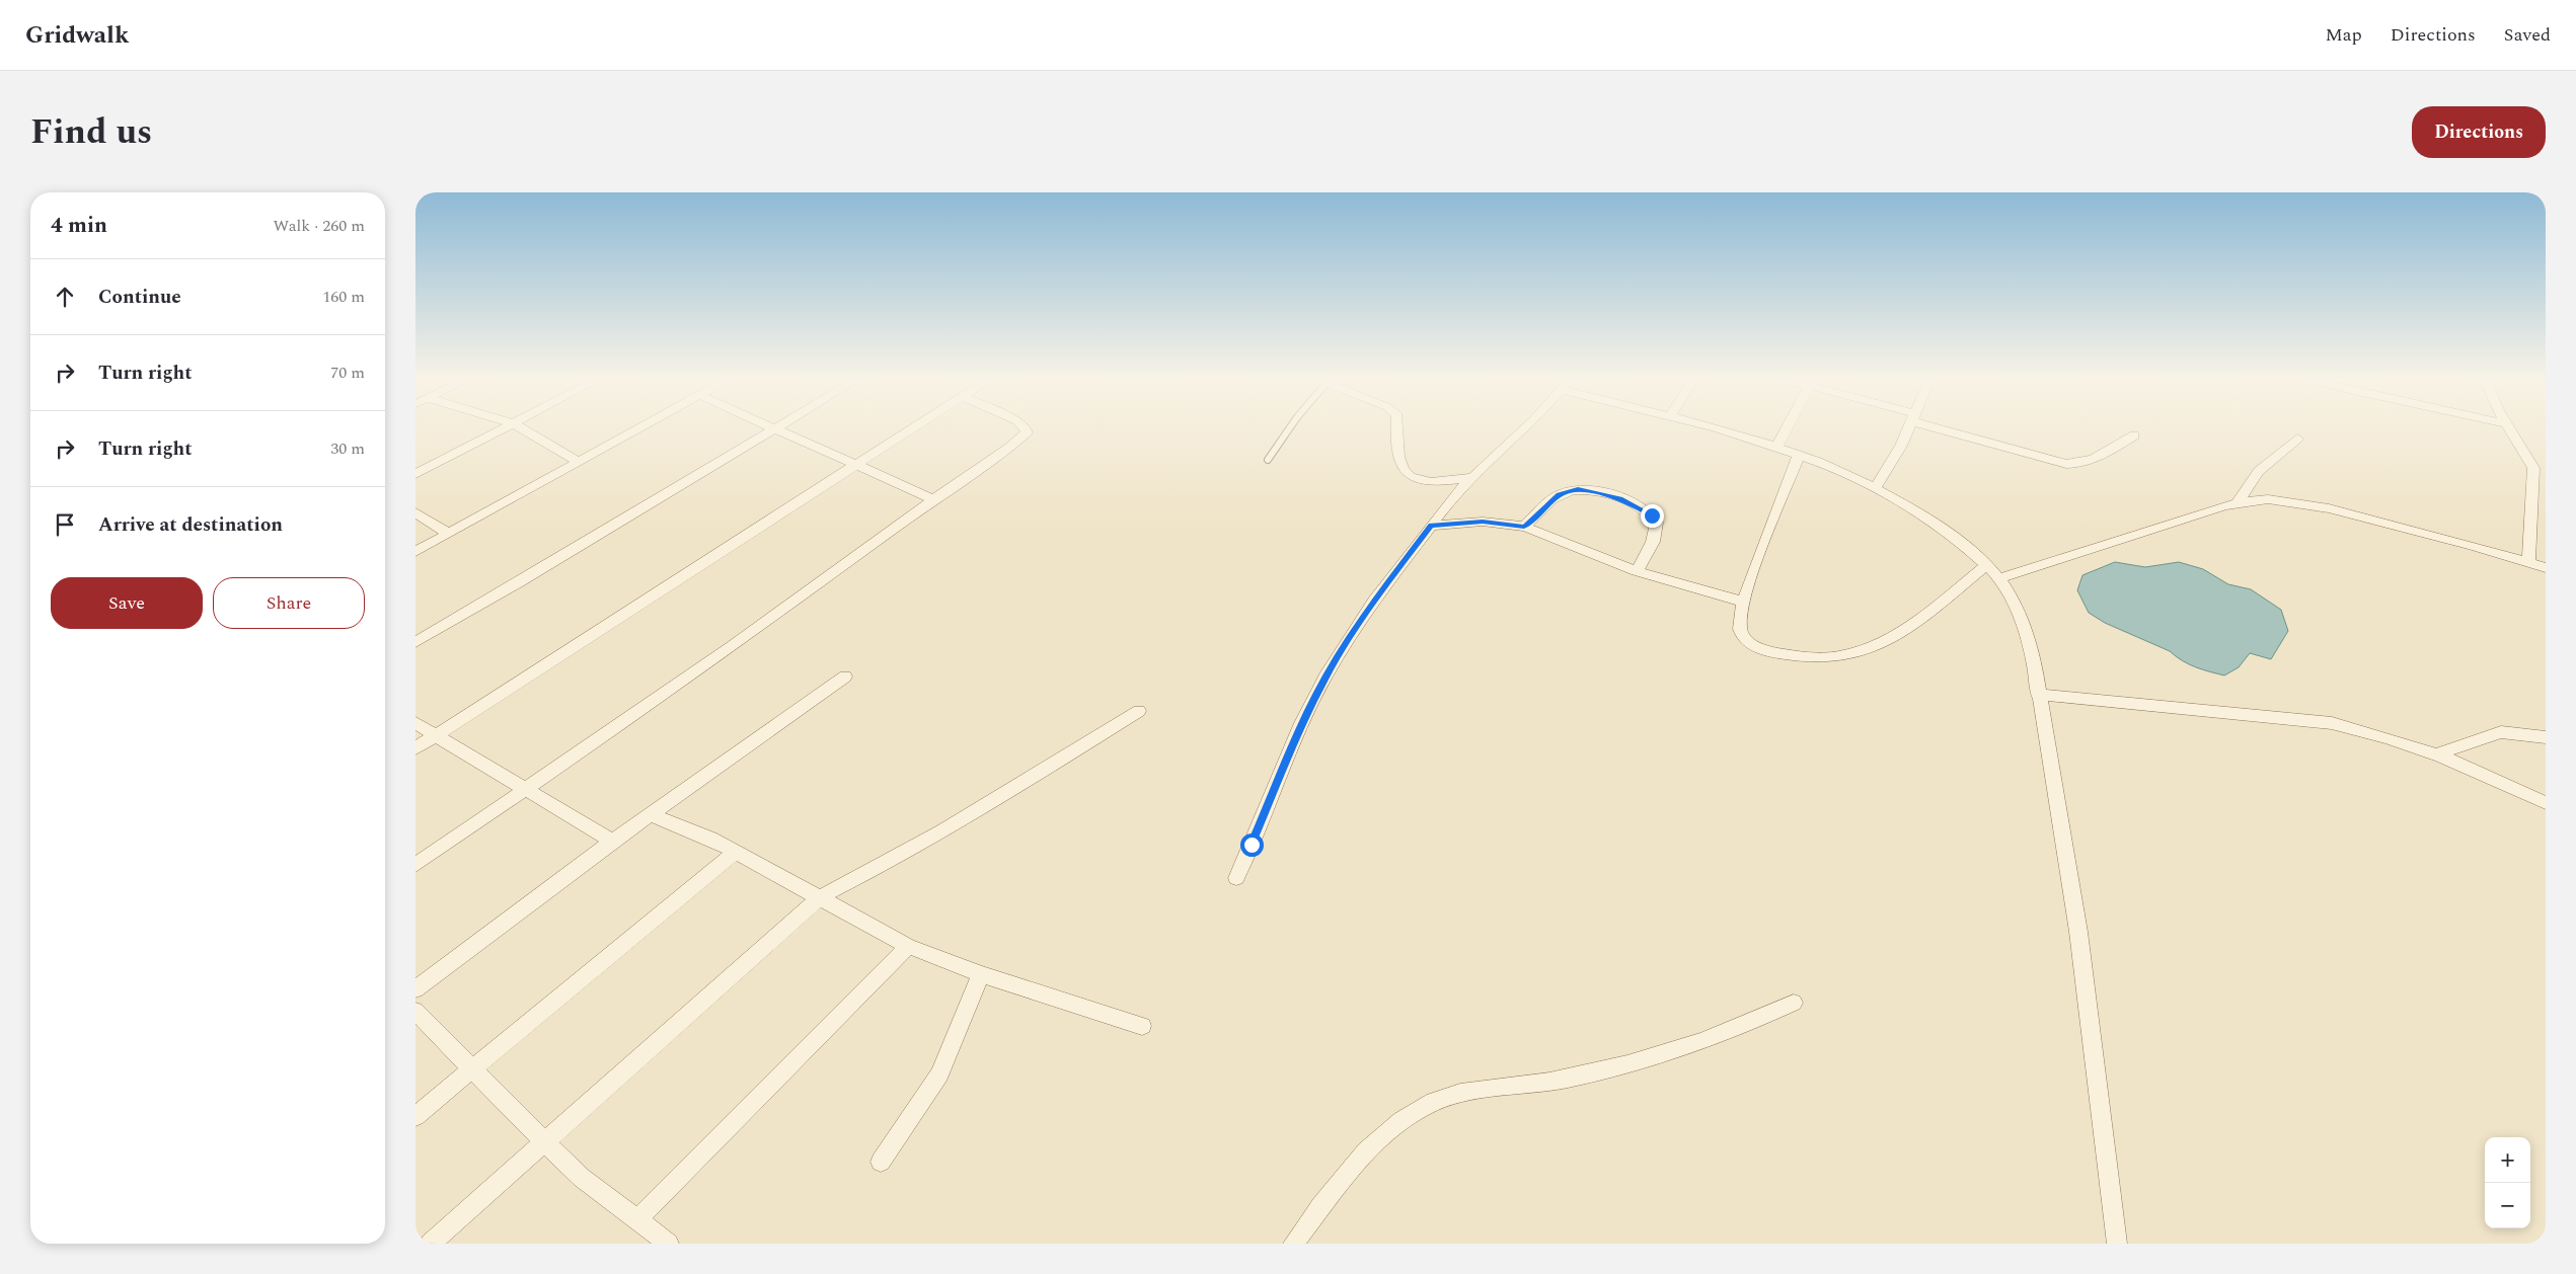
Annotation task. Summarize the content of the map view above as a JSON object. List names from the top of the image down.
{
  "page": {
    "header": "Gridwalk",
    "nav": ["Map", "Directions", "Saved"],
    "title": "Find us",
    "buttons": [
      "Directions",
      ["Save", "Share"]
    ],
    "heading": ["4 min", "Walk · 260 m"],
    "list": [
      ["Continue", "160 m"],
      ["Turn right", "70 m"],
      ["Turn right", "30 m"],
      "Arrive at destination"
    ],
    "map_buttons": ["+", "−"]
  }
}
